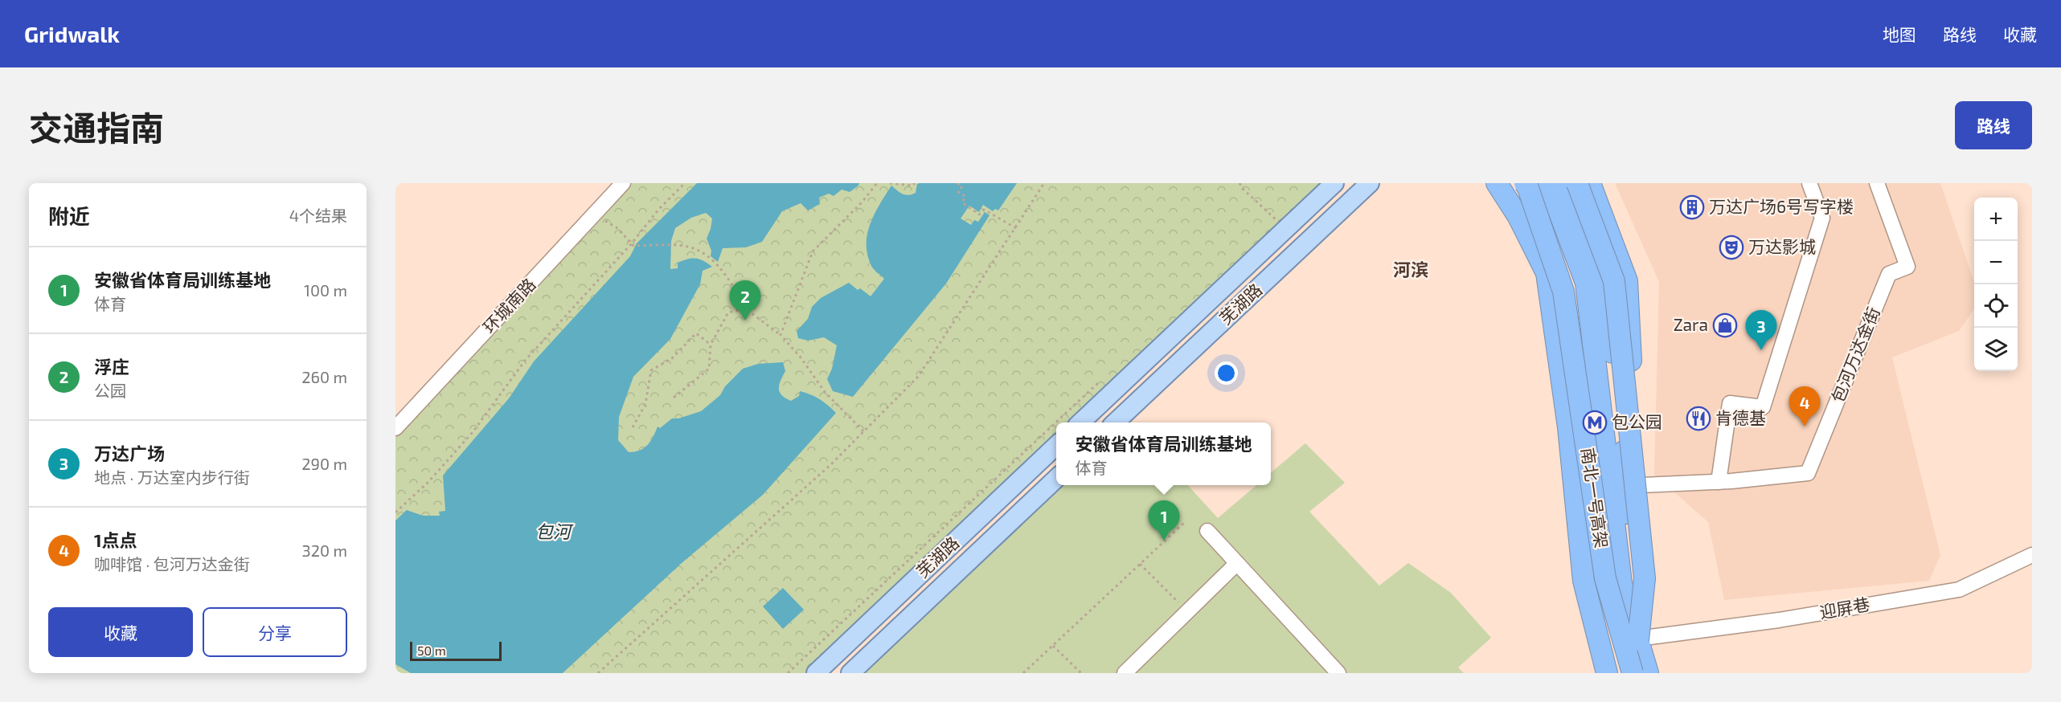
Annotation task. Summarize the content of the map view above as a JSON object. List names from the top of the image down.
{
  "streets": {
    "highway": ["南北一号高架"],
    "main road": ["芜湖路"],
    "street": ["环城南路", "包河万达金街", "迎屏巷"]
  },
  "crossings": [
    ["南北一号高架", "迎屏巷"]
  ],
  "districts": ["河滨"],
  "water": ["包河"],
  "places": {
    "building": ["万达广场6号写字楼"],
    "theatre": ["万达影城"],
    "shop": ["Zara"],
    "restaurant": ["肯德基"],
    "metro station": ["包公园"]
  },
  "scale_bar": "50 m",
  "page": {
    "header": "Gridwalk",
    "nav": ["地图", "路线", "收藏"],
    "title": "交通指南",
    "buttons": [
      "路线",
      ["收藏", "分享"]
    ],
    "heading": ["附近", "4个结果"],
    "map_buttons": ["+", "−"],
    "list": [
      {
        "mark": "1",
        "name": "安徽省体育局训练基地",
        "note": "体育",
        "value": "100 m"
      },
      {
        "mark": "2",
        "name": "浮庄",
        "note": "公园",
        "value": "260 m"
      },
      {
        "mark": "3",
        "name": "万达广场",
        "note": "地点 · 万达室内步行街",
        "value": "290 m"
      },
      {
        "mark": "4",
        "name": "1点点",
        "note": "咖啡馆 · 包河万达金街",
        "value": "320 m"
      }
    ],
    "pins": [
      "2",
      "3",
      "4",
      "1"
    ],
    "popup": ["安徽省体育局训练基地", "体育"],
    "scale": "50 m"
  }
}
